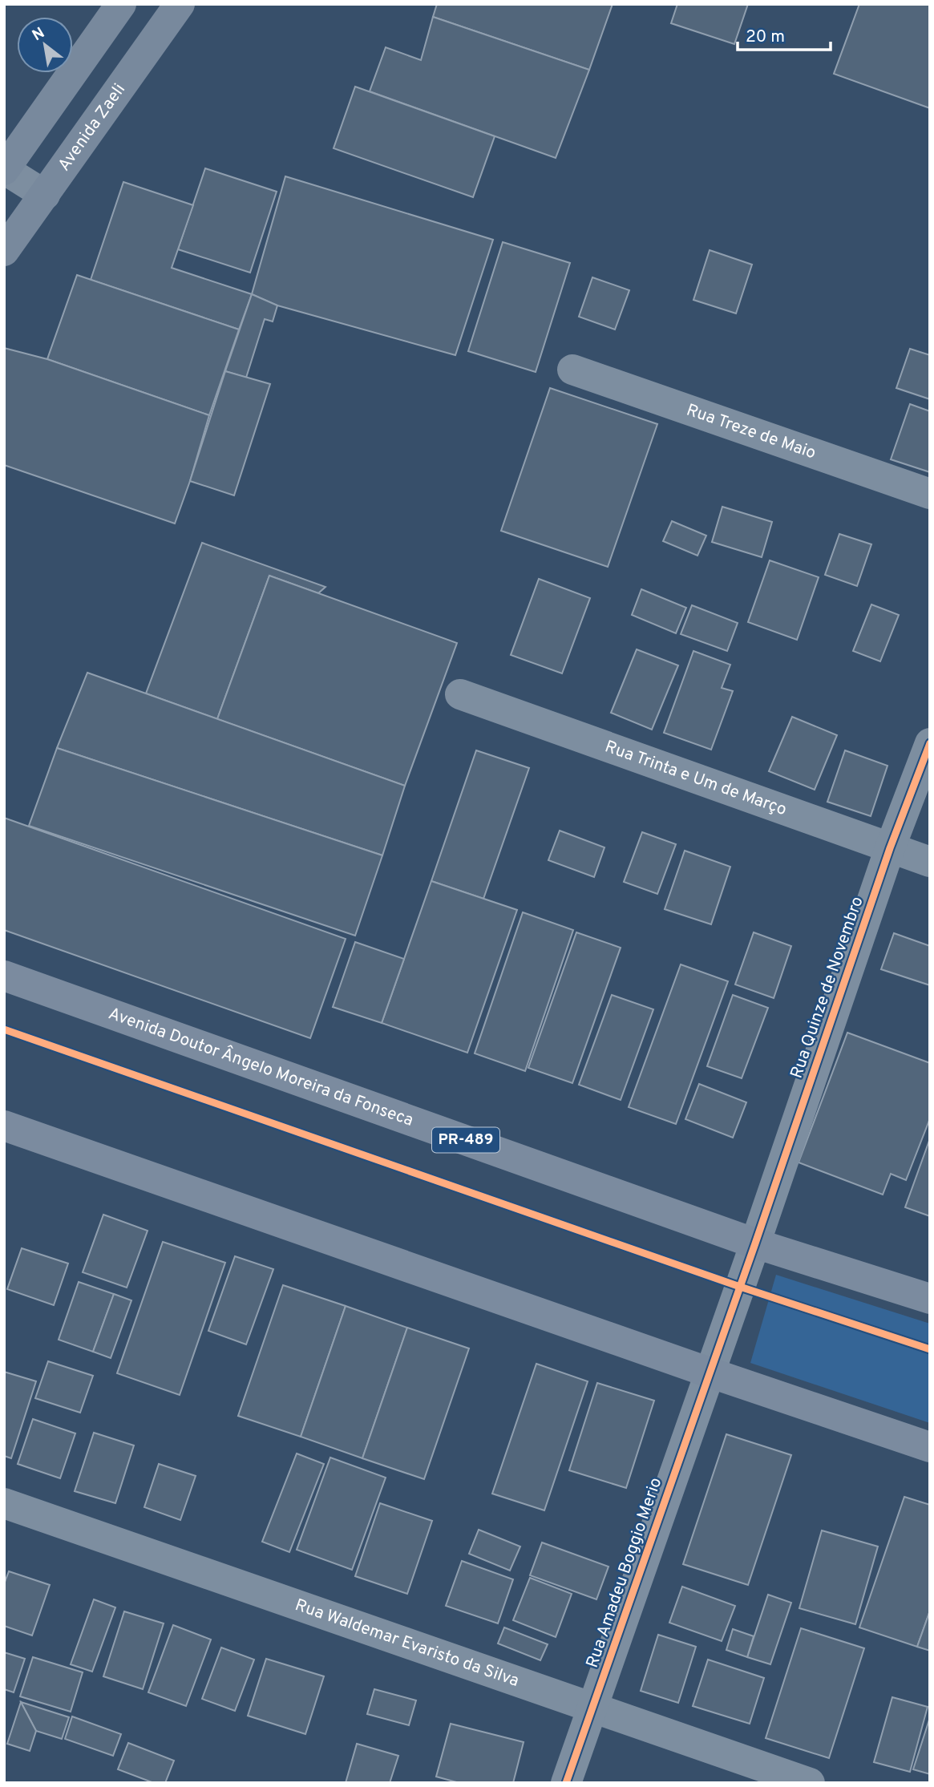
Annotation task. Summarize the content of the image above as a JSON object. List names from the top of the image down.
{
  "streets": {
    "main road": ["Avenida Doutor Ângelo Moreira da Fonseca", "PR-489"],
    "street": [
      "Avenida Zaeli",
      "Rua Treze de Maio",
      "Rua Trinta e Um de Março",
      "Rua Quinze de Novembro",
      "Rua Amadeu Boggio Merio",
      "Rua Waldemar Evaristo da Silva"
    ]
  },
  "crossings": [
    ["Rua Trinta e Um de Março", "Rua Quinze de Novembro"],
    ["Rua Quinze de Novembro", "Avenida Doutor Ângelo Moreira da Fonseca"],
    ["Rua Quinze de Novembro", "Rua Amadeu Boggio Merio"],
    ["Rua Amadeu Boggio Merio", "Rua Waldemar Evaristo da Silva"]
  ],
  "scale_bar": "20 m",
  "north": "top left"
}
